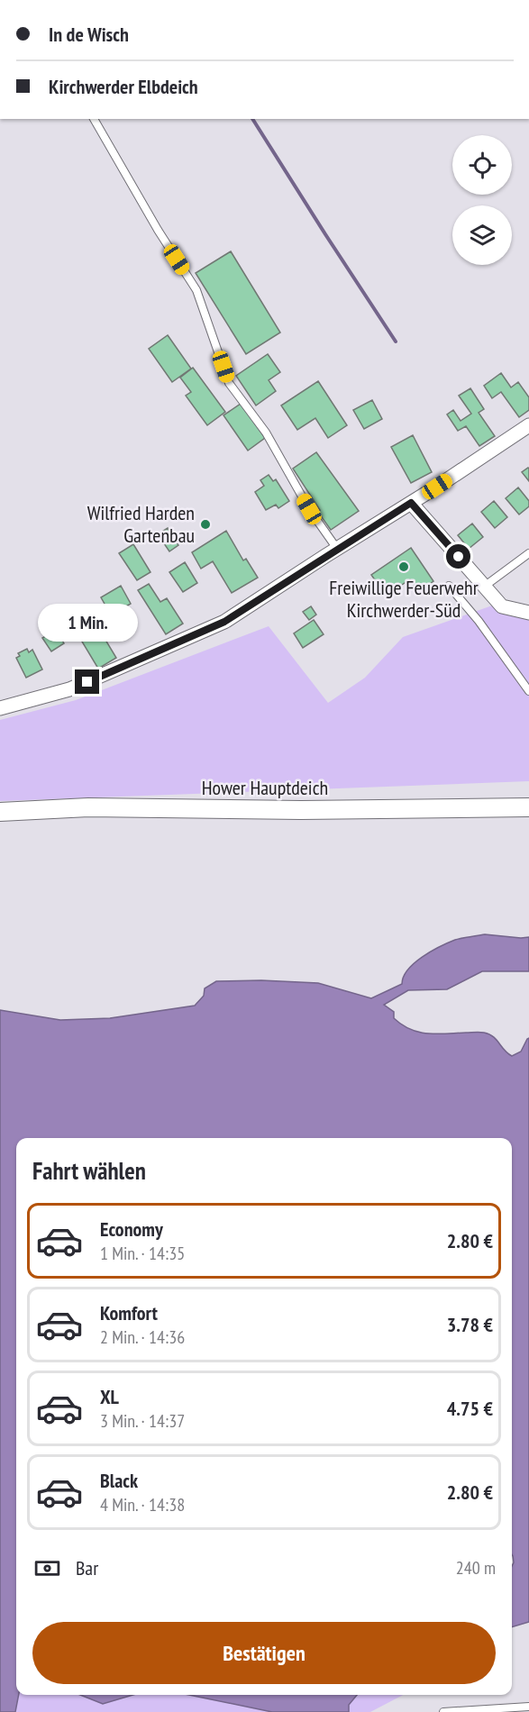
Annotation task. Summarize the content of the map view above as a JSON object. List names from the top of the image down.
{
  "streets": {
    "street": ["Hower Hauptdeich"]
  },
  "places": ["Wilfried Harden Gartenbau", "Freiwillige Feuerwehr Kirchwerder-Süd"],
  "page": {
    "banner": ["In de Wisch", "Kirchwerder Elbdeich"],
    "bubble": "1 Min.",
    "heading": "Fahrt wählen",
    "list": [
      {
        "name": "Economy",
        "note": "1 Min. · 14:35",
        "value": "2.80 €"
      },
      {
        "name": "Komfort",
        "note": "2 Min. · 14:36",
        "value": "3.78 €"
      },
      {
        "name": "XL",
        "note": "3 Min. · 14:37",
        "value": "4.75 €"
      },
      {
        "name": "Black",
        "note": "4 Min. · 14:38",
        "value": "2.80 €"
      }
    ],
    "pay": ["Bar", "240 m"],
    "buttons": "Bestätigen"
  }
}
